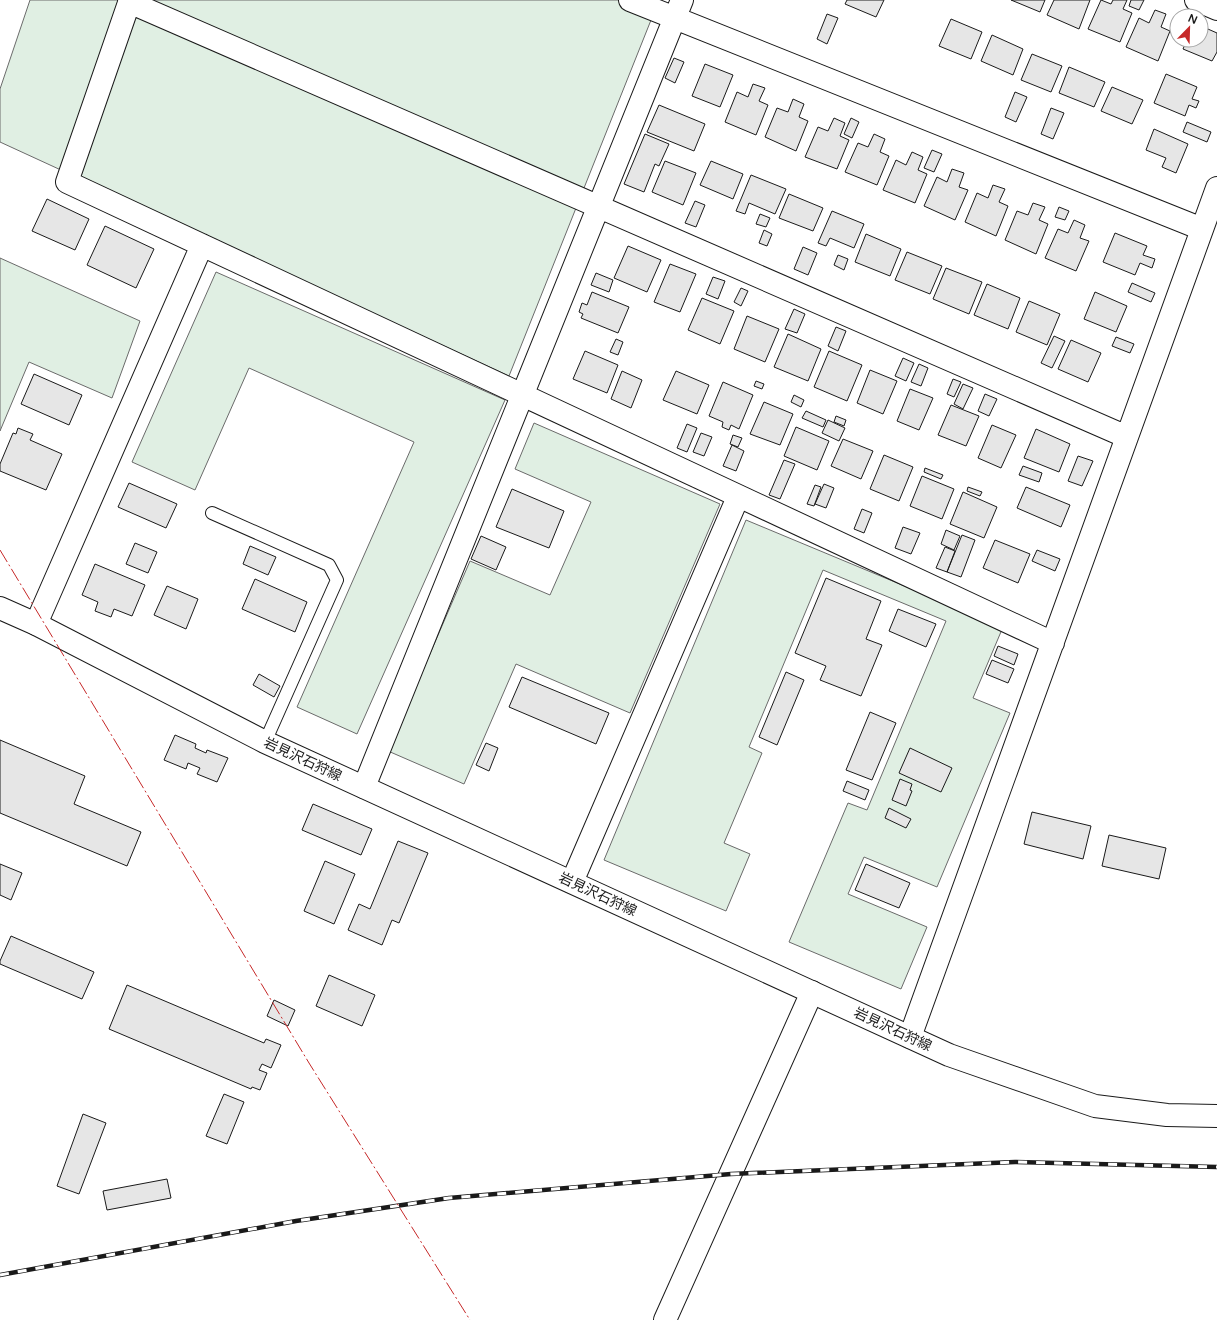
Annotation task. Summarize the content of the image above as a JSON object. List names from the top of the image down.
{
  "streets": {
    "street": ["岩見沢石狩線"]
  },
  "north": "top right"
}
